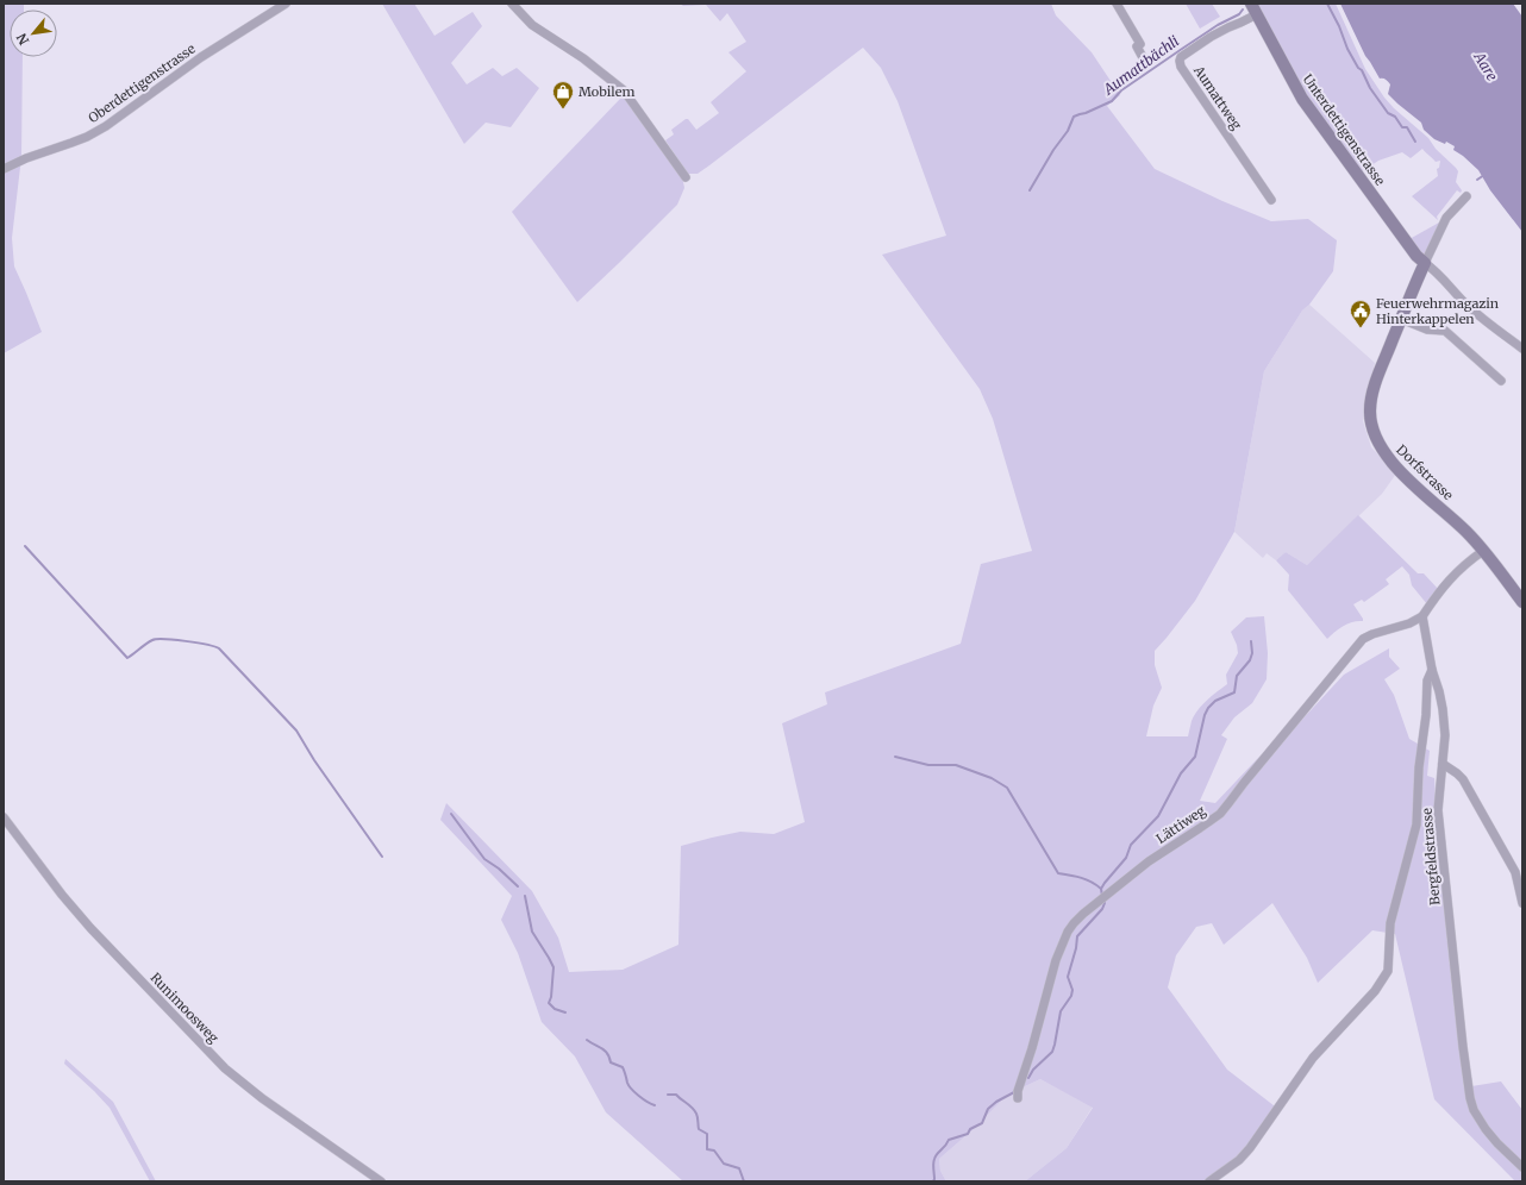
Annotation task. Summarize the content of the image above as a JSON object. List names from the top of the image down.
{
  "streets": {
    "street": [
      "Oberdettigenstrasse",
      "Aumattweg",
      "Unterdettigenstrasse",
      "Dorfstrasse",
      "Lättiweg",
      "Bergfeldstrasse",
      "Runimoosweg"
    ]
  },
  "crossings": [
    ["Aumattweg", "Unterdettigenstrasse"],
    ["Unterdettigenstrasse", "Dorfstrasse"],
    ["Lättiweg", "Bergfeldstrasse"]
  ],
  "water": ["Aumattbächli", "Aare"],
  "places": {
    "shop": ["Mobilem"],
    "public building": ["Feuerwehrmagazin Hinterkappelen"]
  },
  "north": "bottom left"
}
